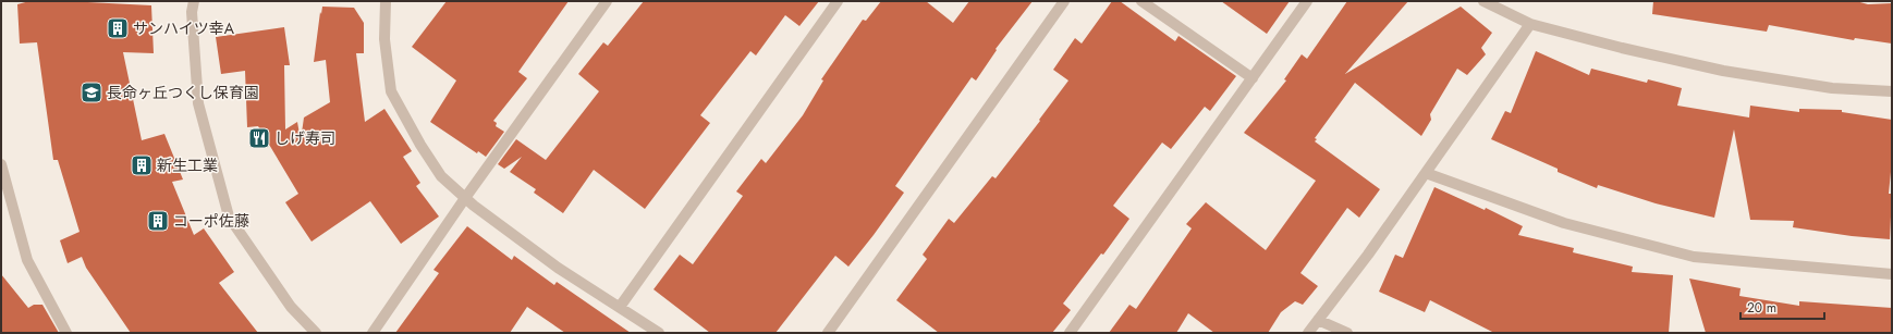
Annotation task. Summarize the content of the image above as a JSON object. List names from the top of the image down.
{
  "places": {
    "building": ["サンハイツ幸A", "新生工業", "コーポ佐藤"],
    "school or university": ["長命ヶ丘つくし保育園"],
    "restaurant": ["しげ寿司"]
  },
  "scale_bar": "20 m"
}
